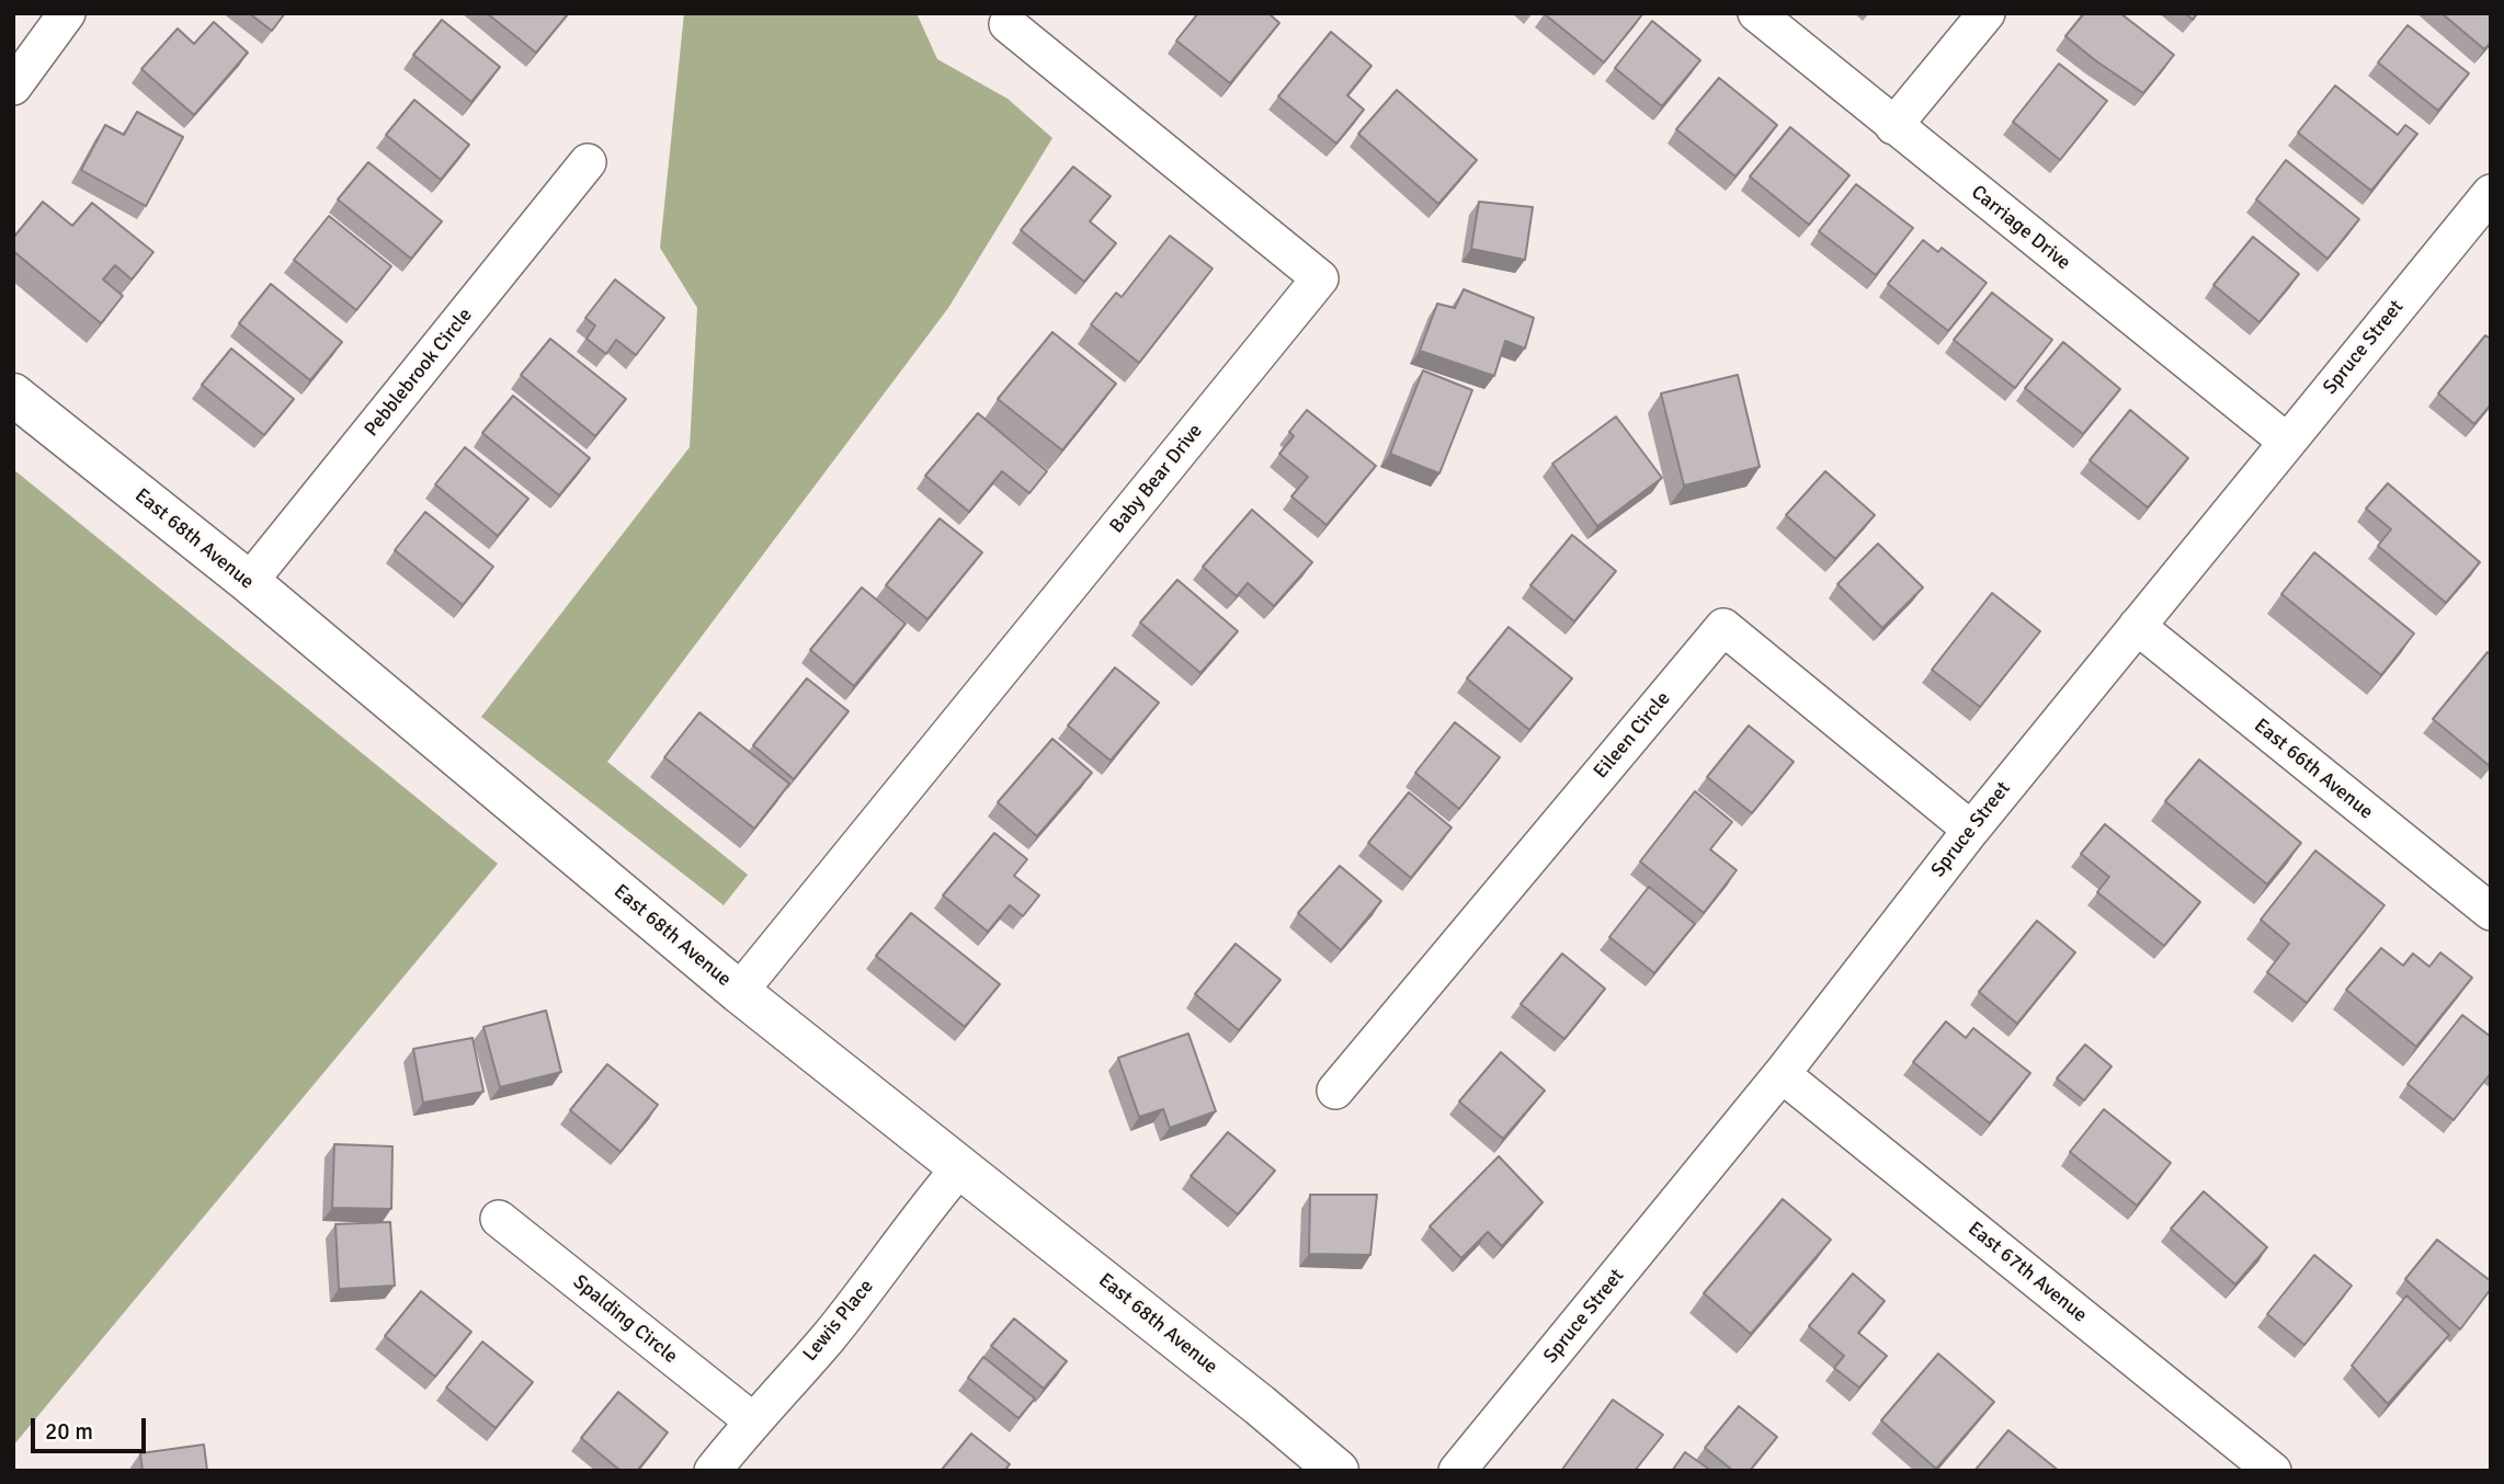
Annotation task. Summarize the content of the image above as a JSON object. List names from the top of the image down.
{
  "streets": {
    "street": [
      "Carriage Drive",
      "Spruce Street",
      "Pebblebrook Circle",
      "Baby Bear Drive",
      "East 68th Avenue",
      "Eileen Circle",
      "East 66th Avenue",
      "East 67th Avenue",
      "Spalding Circle",
      "Lewis Place"
    ]
  },
  "crossings": [
    ["Carriage Drive", "Spruce Street"],
    ["Spruce Street", "Eileen Circle"],
    ["Spruce Street", "East 66th Avenue"],
    ["Spruce Street", "East 67th Avenue"],
    ["Pebblebrook Circle", "East 68th Avenue"],
    ["Baby Bear Drive", "East 68th Avenue"],
    ["East 68th Avenue", "Lewis Place"],
    ["Spalding Circle", "Lewis Place"]
  ],
  "scale_bar": "20 m"
}
